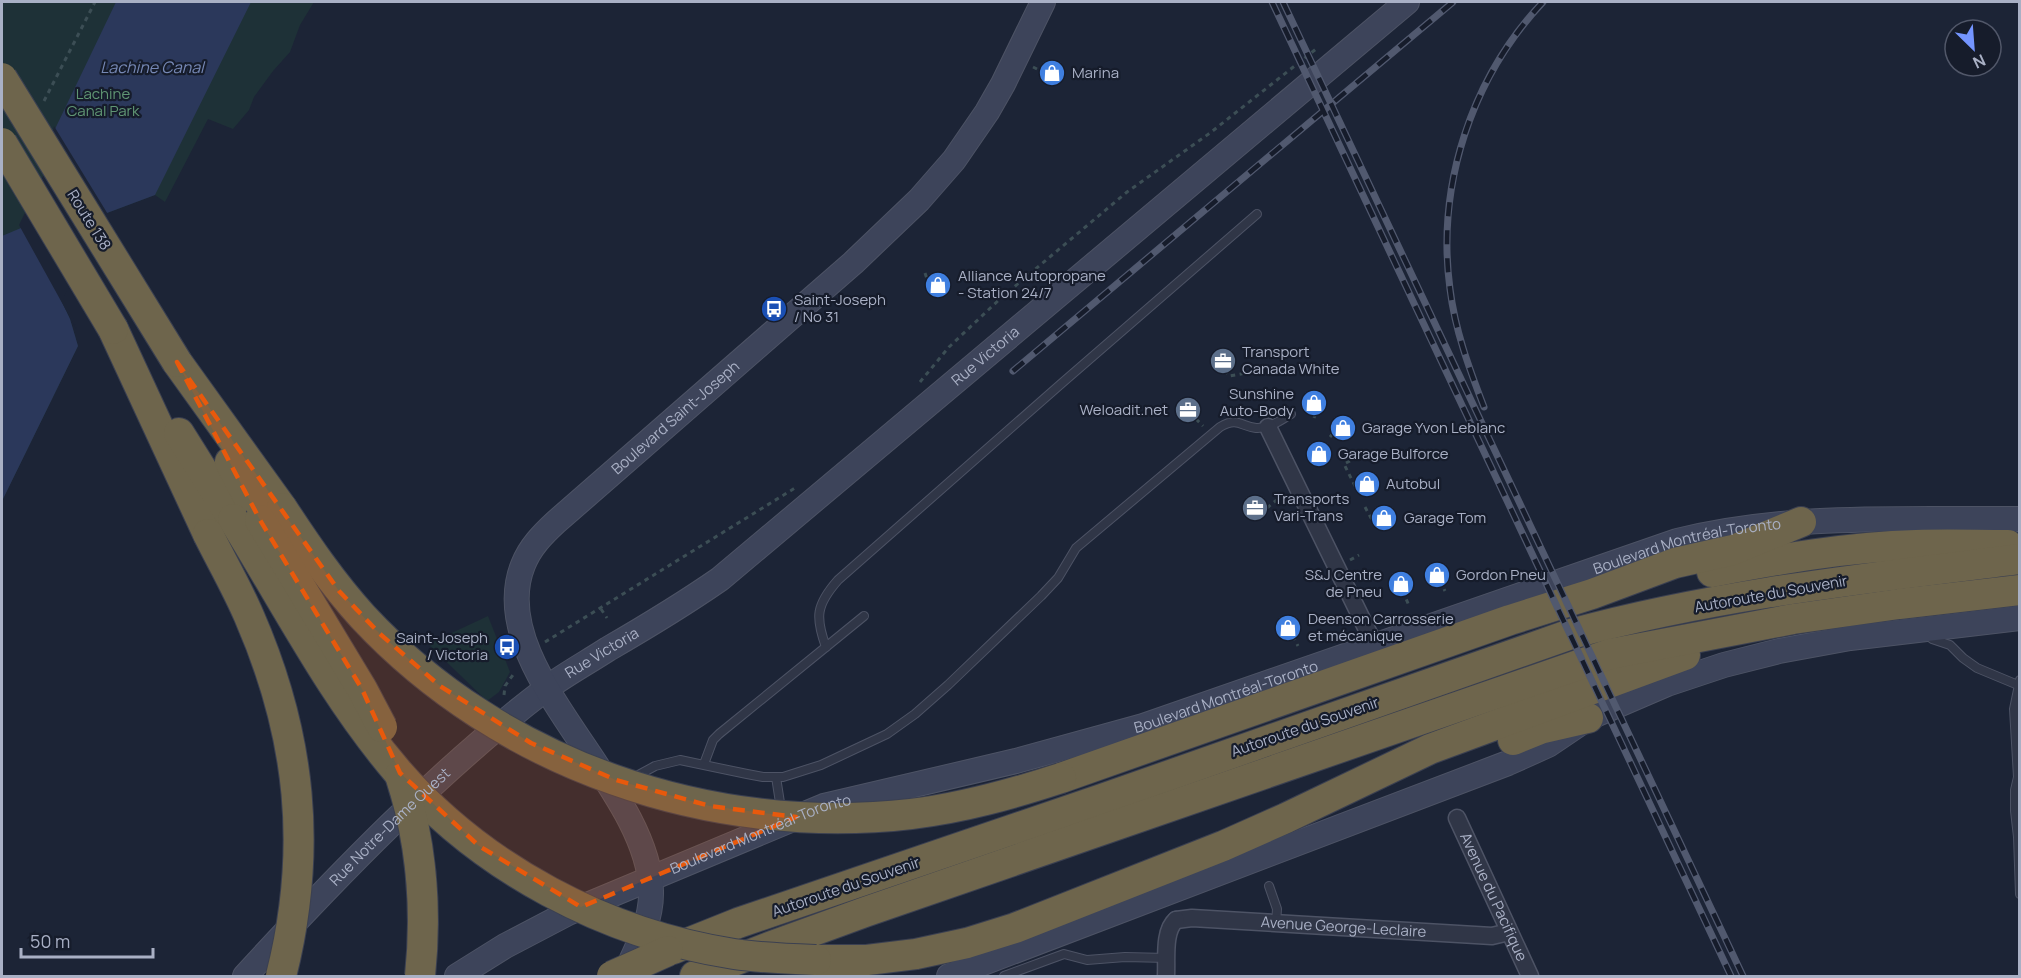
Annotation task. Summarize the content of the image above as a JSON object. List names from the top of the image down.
{
  "streets": {
    "highway": ["Route 138", "Autoroute du Souvenir"],
    "main road": [
      "Rue Victoria",
      "Boulevard Saint-Joseph",
      "Boulevard Montréal-Toronto",
      "Rue Notre-Dame Ouest"
    ],
    "street": ["Avenue du Pacifique", "Avenue George-Leclaire"]
  },
  "crossings": [
    ["Rue Victoria", "Boulevard Saint-Joseph"],
    ["Rue Victoria", "Rue Notre-Dame Ouest"],
    ["Boulevard Saint-Joseph", "Boulevard Montréal-Toronto"],
    ["Boulevard Saint-Joseph", "Rue Notre-Dame Ouest"],
    ["Avenue du Pacifique", "Avenue George-Leclaire"]
  ],
  "water": ["Lachine Canal"],
  "parks": ["Lachine Canal Park"],
  "places": {
    "shop": [
      "Marina",
      "Alliance Autopropane - Station 24/7",
      "Sunshine Auto-Body",
      "Garage Yvon Leblanc",
      "Garage Bulforce",
      "Autobul",
      "Garage Tom",
      "Gordon Pneu",
      "S&J Centre de Pneu",
      "Deenson Carrosserie et mécanique"
    ],
    "bus stop": ["Saint-Joseph / No 31", "Saint-Joseph / Victoria"],
    "office": ["Transport Canada White", "Weloadit.net", "Transports Vari-Trans"]
  },
  "scale_bar": "50 m",
  "north": "bottom right"
}
